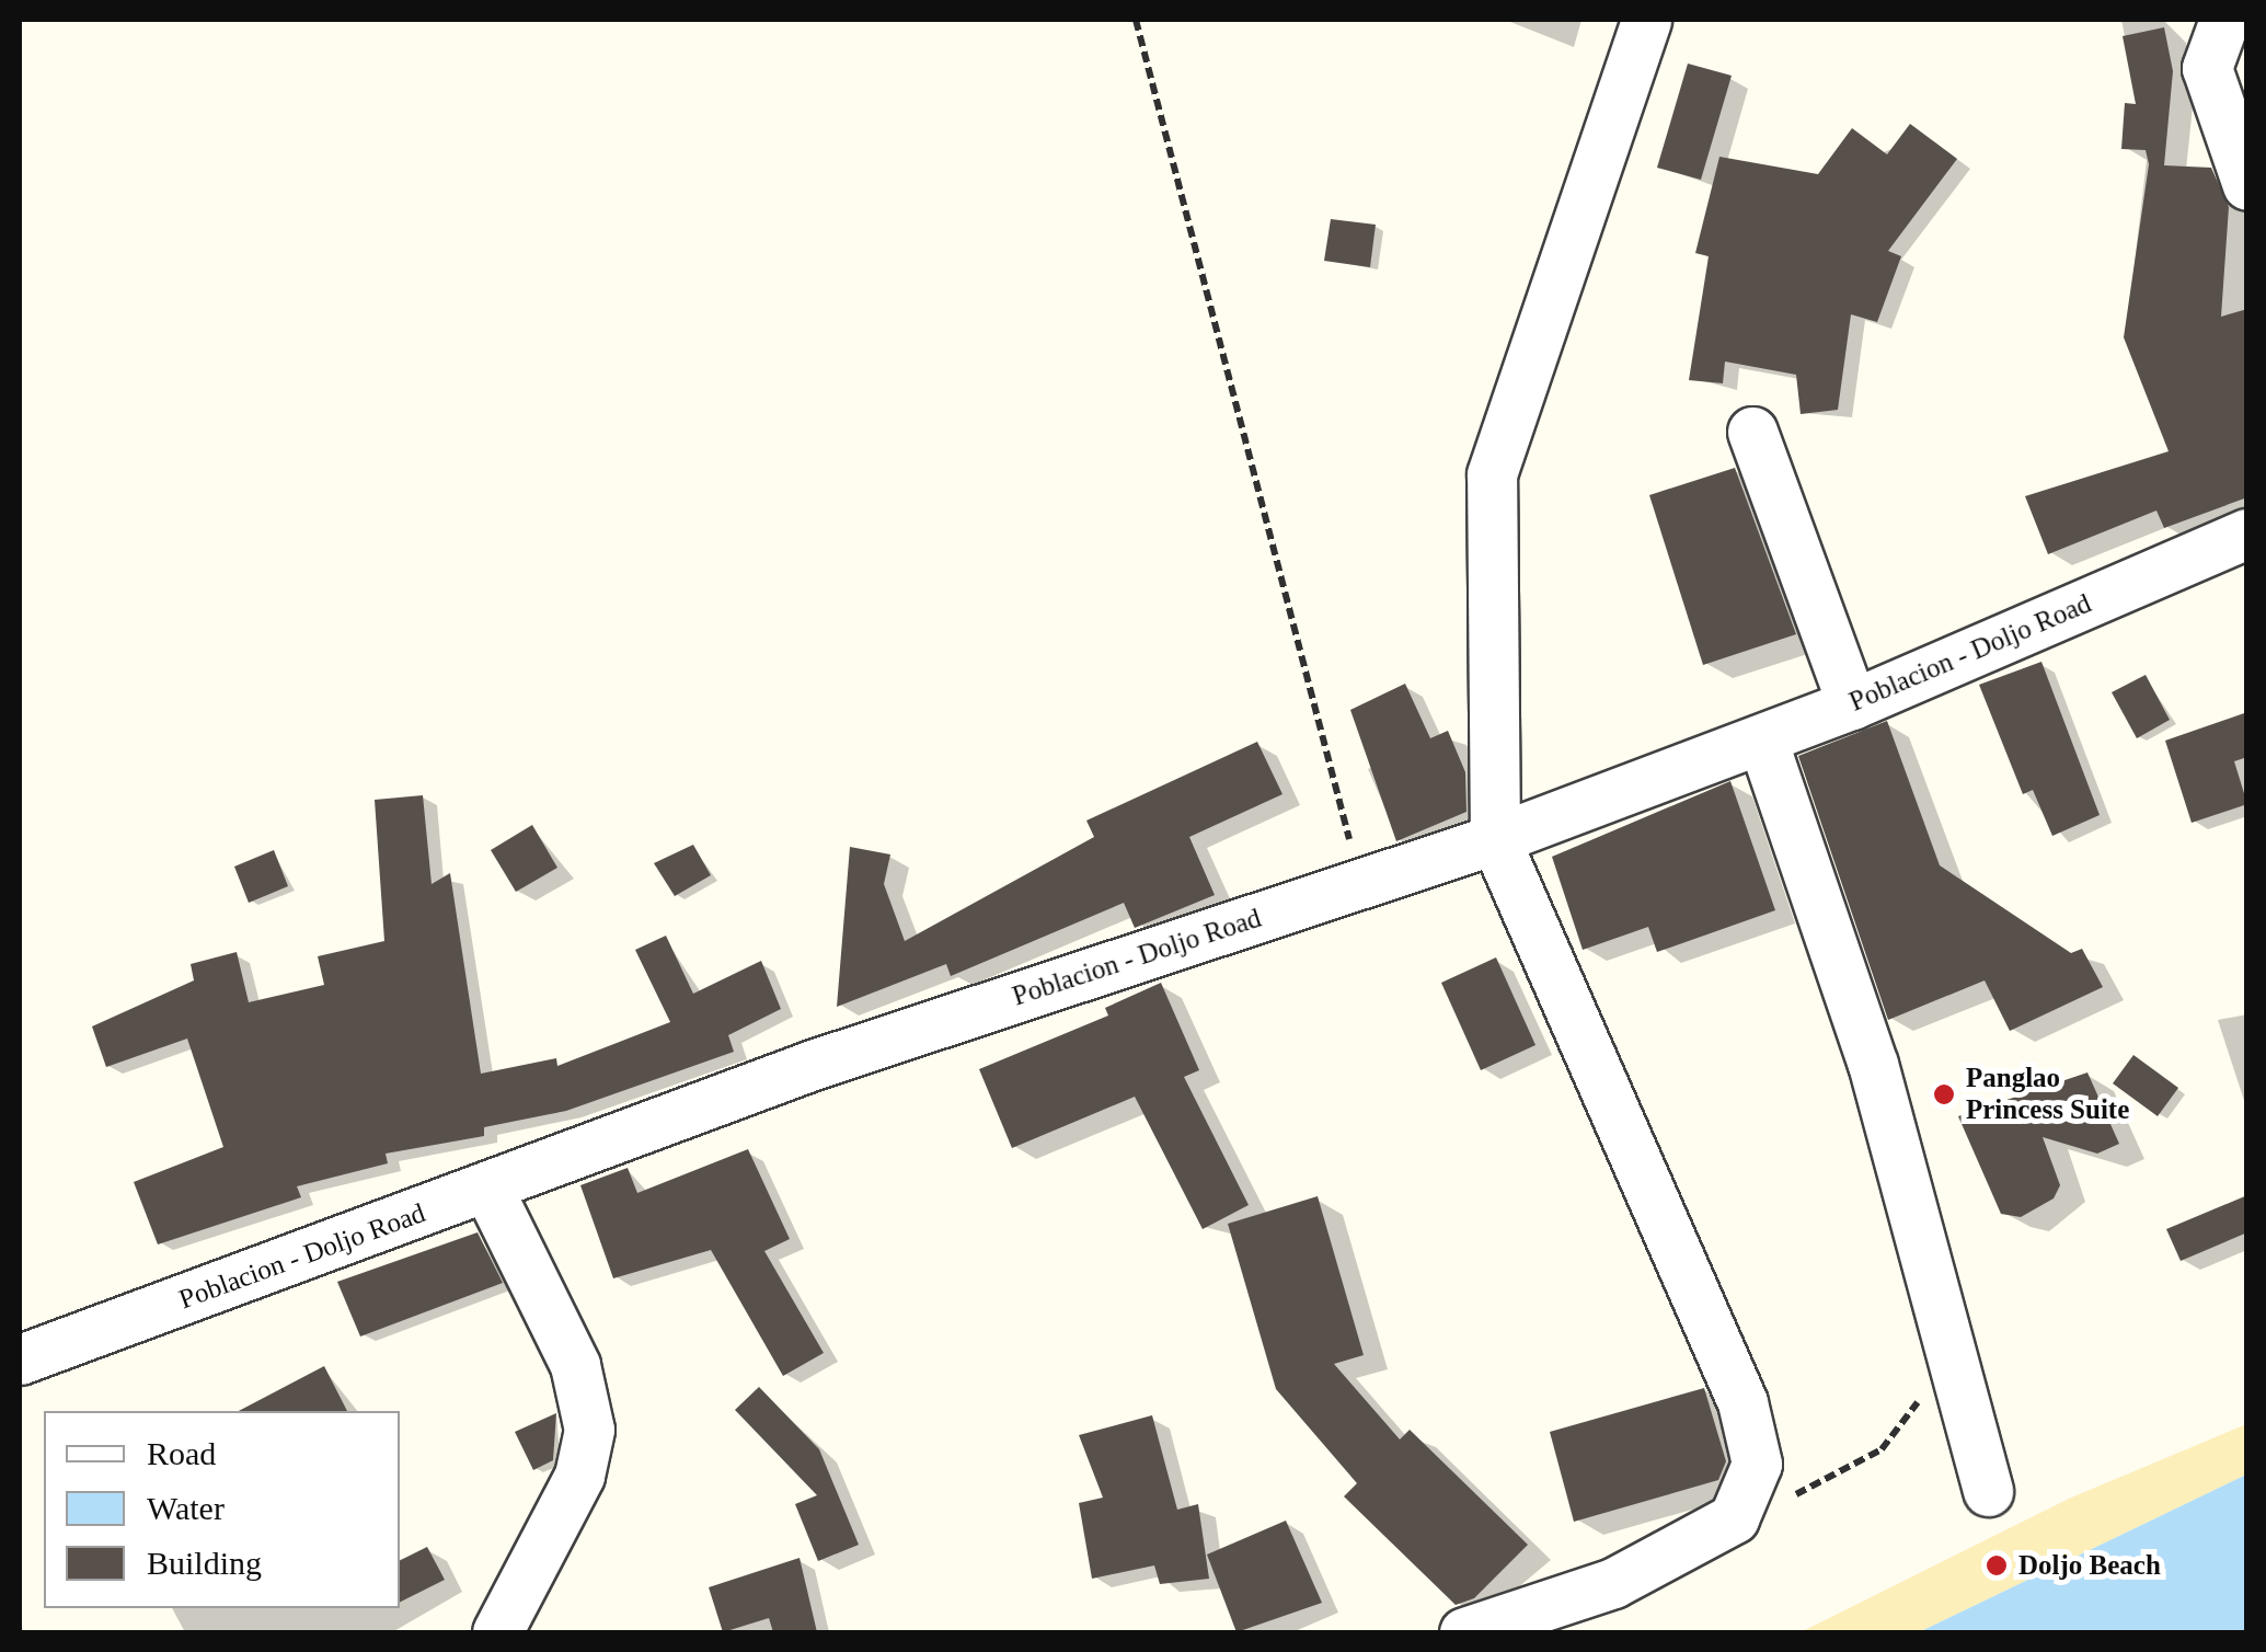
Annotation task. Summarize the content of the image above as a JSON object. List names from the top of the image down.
{
  "streets": {
    "street": ["Poblacion - Doljo Road"]
  },
  "places": ["Panglao Princess Suite", "Doljo Beach"],
  "legend": ["Road", "Water", "Building"]
}
